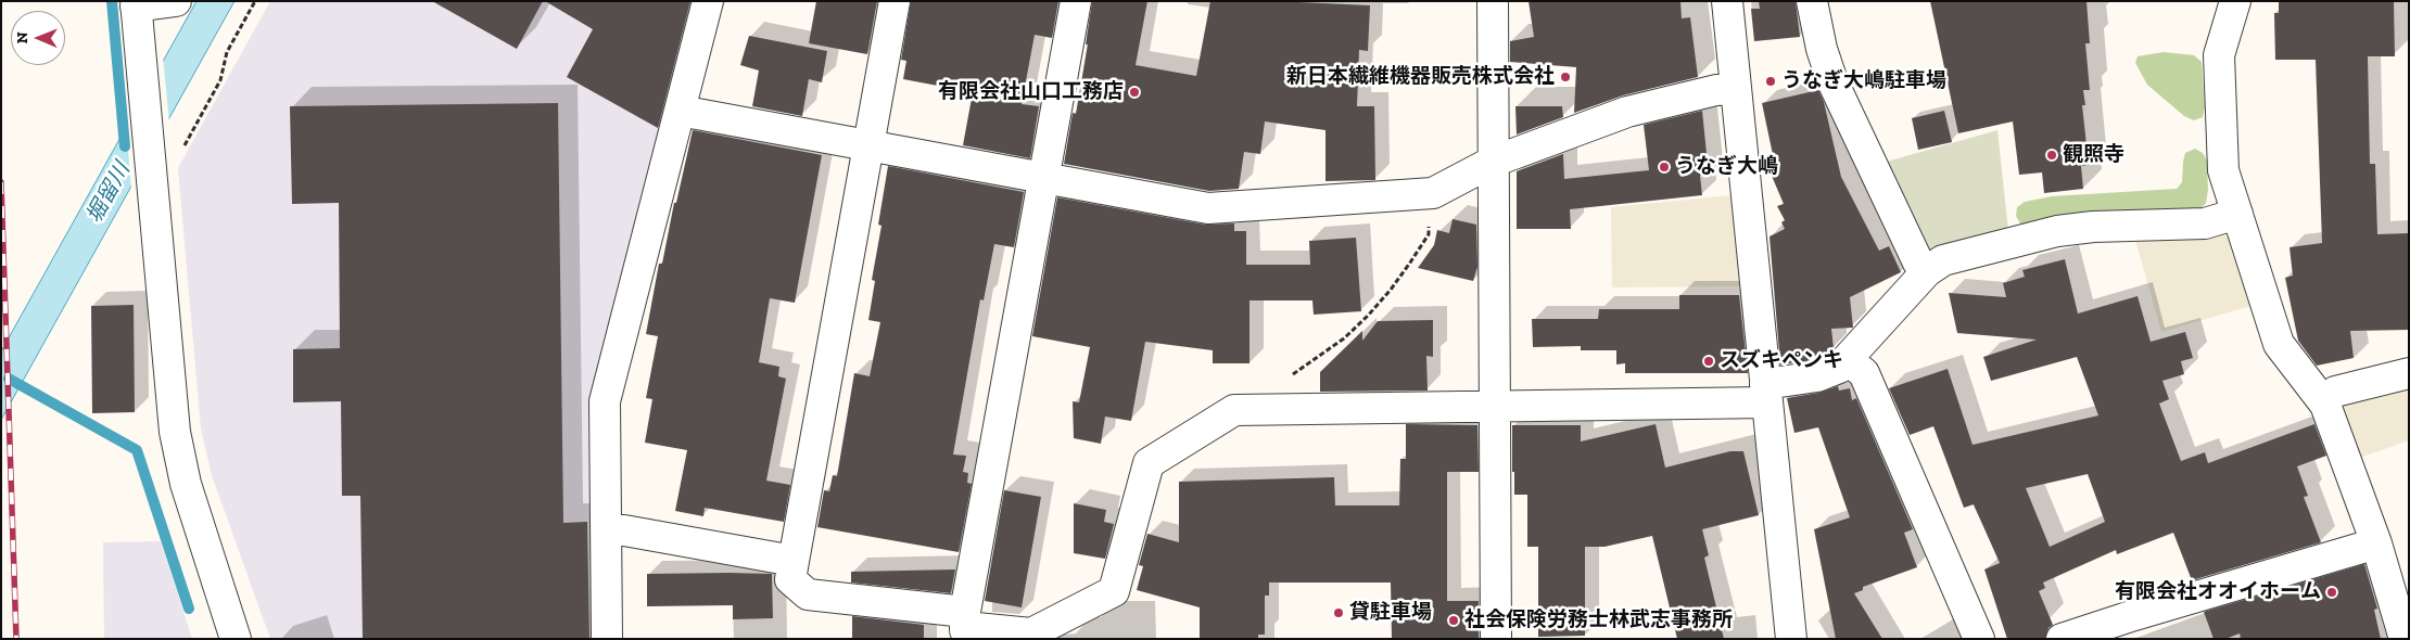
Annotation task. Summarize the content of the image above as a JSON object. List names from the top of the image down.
{
  "water": ["堀留川"],
  "places": [
    "新日本繊維機器販売株式会社",
    "うなぎ大嶋駐車場",
    "有限会社山口工務店",
    "観照寺",
    "うなぎ大嶋",
    "スズキペンキ",
    "有限会社オオイホーム",
    "貸駐車場",
    "社会保険労務士林武志事務所"
  ],
  "north": "left"
}
